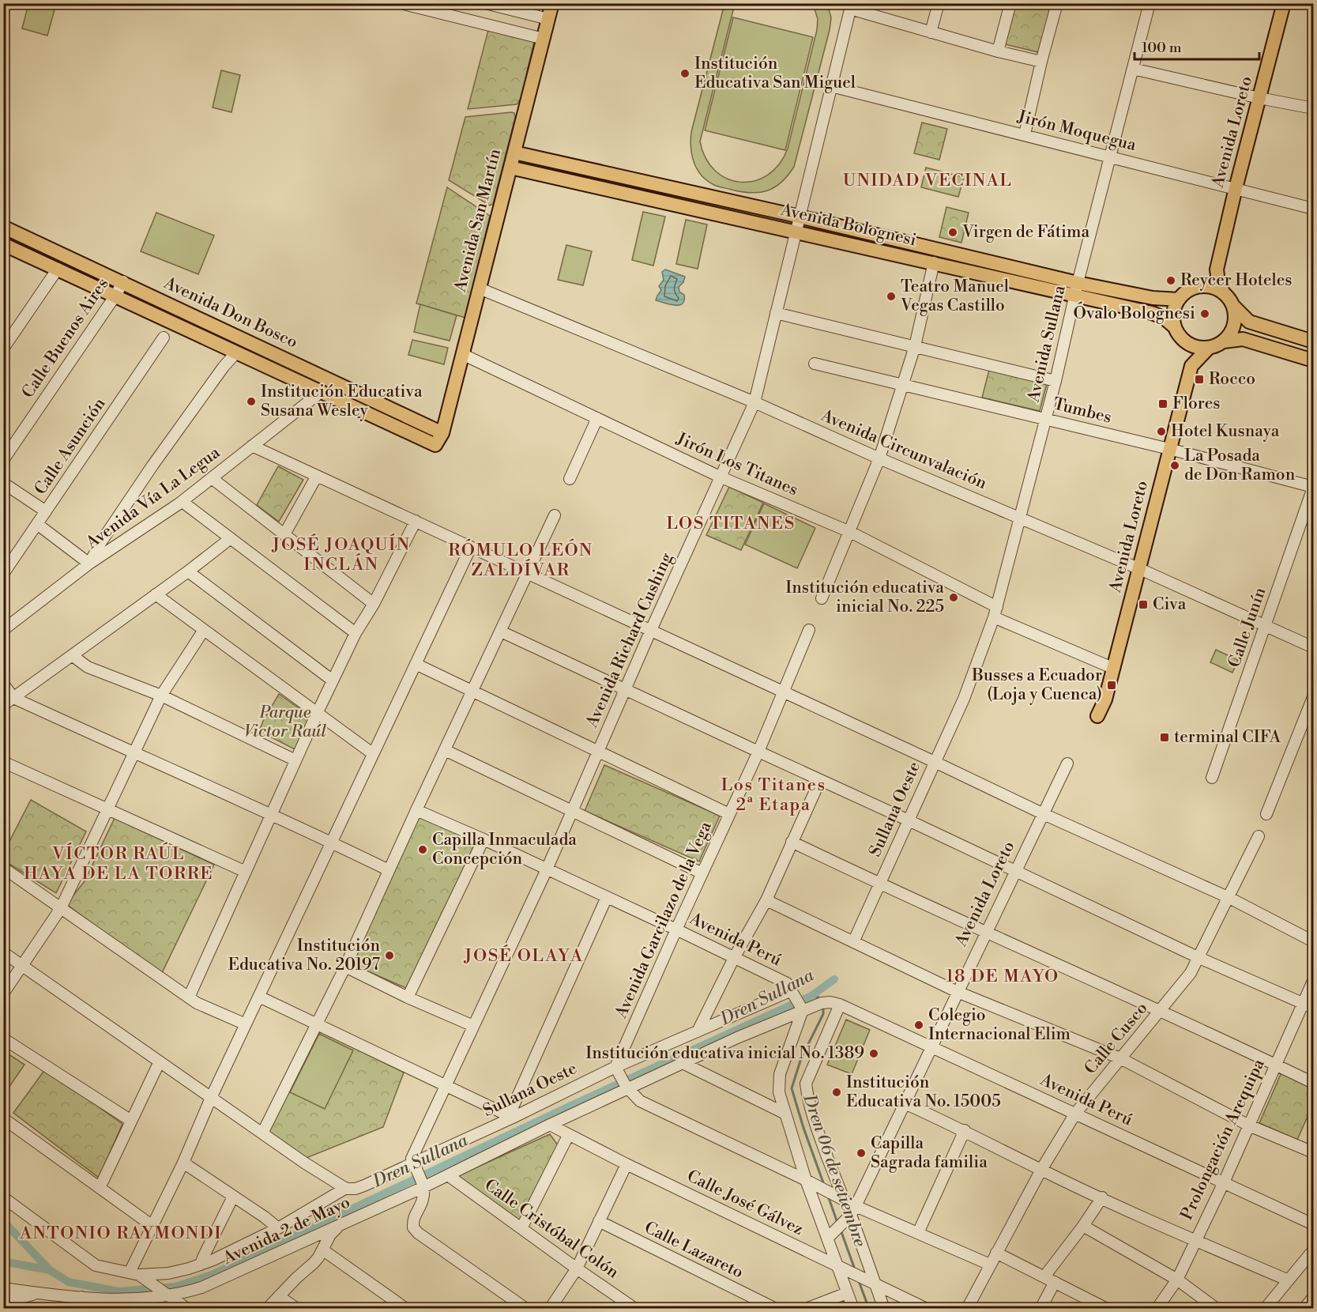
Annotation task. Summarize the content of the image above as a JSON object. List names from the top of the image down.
{
  "streets": {
    "main road": [
      "Avenida Loreto",
      "Avenida San Martín",
      "Avenida Bolognesi",
      "Avenida Don Bosco"
    ],
    "street": [
      "Jirón Moquegua",
      "Calle Buenos Aires",
      "Avenida Sullana",
      "Tumbes",
      "Calle Asunción",
      "Avenida Circunvalación",
      "Jirón Los Titanes",
      "Avenida Vía La Legua",
      "Calle Junín",
      "Avenida Richard Cushing",
      "Sullana Oeste",
      "Avenida Garcilazo de la Vega",
      "Avenida Perú",
      "Calle Cusco",
      "Prolongación Arequipa",
      "Calle José Gálvez",
      "Calle Cristóbal Colón",
      "Avenida 2 de Mayo",
      "Calle Lazareto"
    ]
  },
  "crossings": [
    ["Jirón Moquegua", "Avenida Loreto"],
    ["Jirón Moquegua", "Avenida Sullana"],
    ["Jirón Moquegua", "Avenida Richard Cushing"],
    ["Avenida Loreto", "Avenida Bolognesi"],
    ["Avenida Loreto", "Tumbes"],
    ["Avenida Loreto", "Avenida Circunvalación"],
    ["Avenida Loreto", "Jirón Los Titanes"],
    ["Avenida Loreto", "Avenida Perú"],
    ["Avenida San Martín", "Avenida Bolognesi"],
    ["Avenida San Martín", "Avenida Don Bosco"],
    ["Avenida San Martín", "Avenida Circunvalación"],
    ["Avenida San Martín", "Jirón Los Titanes"],
    ["Avenida Bolognesi", "Avenida Sullana"],
    ["Avenida Bolognesi", "Avenida Richard Cushing"],
    ["Avenida Don Bosco", "Calle Buenos Aires"],
    ["Avenida Don Bosco", "Avenida Vía La Legua"],
    ["Avenida Sullana", "Tumbes"],
    ["Avenida Sullana", "Avenida Circunvalación"],
    ["Avenida Sullana", "Jirón Los Titanes"],
    ["Avenida Sullana", "Sullana Oeste"],
    ["Tumbes", "Calle Junín"],
    ["Tumbes", "Avenida Richard Cushing"],
    ["Avenida Circunvalación", "Calle Junín"],
    ["Avenida Circunvalación", "Avenida Richard Cushing"],
    ["Jirón Los Titanes", "Avenida Richard Cushing"],
    ["Avenida Richard Cushing", "Sullana Oeste"],
    ["Avenida Richard Cushing", "Avenida Perú"],
    ["Sullana Oeste", "Avenida Garcilazo de la Vega"],
    ["Sullana Oeste", "Avenida Perú"],
    ["Avenida Garcilazo de la Vega", "Avenida Perú"],
    ["Avenida Perú", "Calle Cusco"],
    ["Avenida Perú", "Prolongación Arequipa"],
    ["Avenida Perú", "Avenida 2 de Mayo"],
    ["Calle José Gálvez", "Avenida 2 de Mayo"],
    ["Calle Cristóbal Colón", "Avenida 2 de Mayo"]
  ],
  "districts": [
    "UNIDAD VECINAL",
    "LOS TITANES",
    "JOSÉ JOAQUÍN INCLÁN",
    "RÓMULO LEÓN ZALDÍVAR",
    "Los Titanes 2ª Etapa",
    "VÍCTOR RAÚL HAYA DE LA TORRE",
    "JOSÉ OLAYA",
    "18 DE MAYO",
    "ANTONIO RAYMONDI"
  ],
  "water": ["Dren Sullana", "Dren 06 de setiembre"],
  "parks": ["Parque Victor Raúl"],
  "places": {
    "other": [
      "Institución Educativa San Miguel",
      "Virgen de Fátima",
      "Reycer Hoteles",
      "Teatro Manuel Vegas Castillo",
      "Óvalo Bolognesi",
      "Institución Educativa Susana Wesley",
      "Hotel Kusnaya",
      "La Posada de Don Ramon",
      "Institución educativa inicial No. 225",
      "Capilla Inmaculada Concepción",
      "Institución Educativa No. 20197",
      "Colegio Internacional Elim",
      "Institución educativa inicial No. 1389",
      "Institución Educativa No. 15005",
      "Capilla Sagrada familia"
    ],
    "transit": [
      "Rocco",
      "Flores",
      "Civa",
      "Busses a Ecuador (Loja y Cuenca)",
      "terminal CIFA"
    ]
  },
  "scale_bar": "100 m"
}
